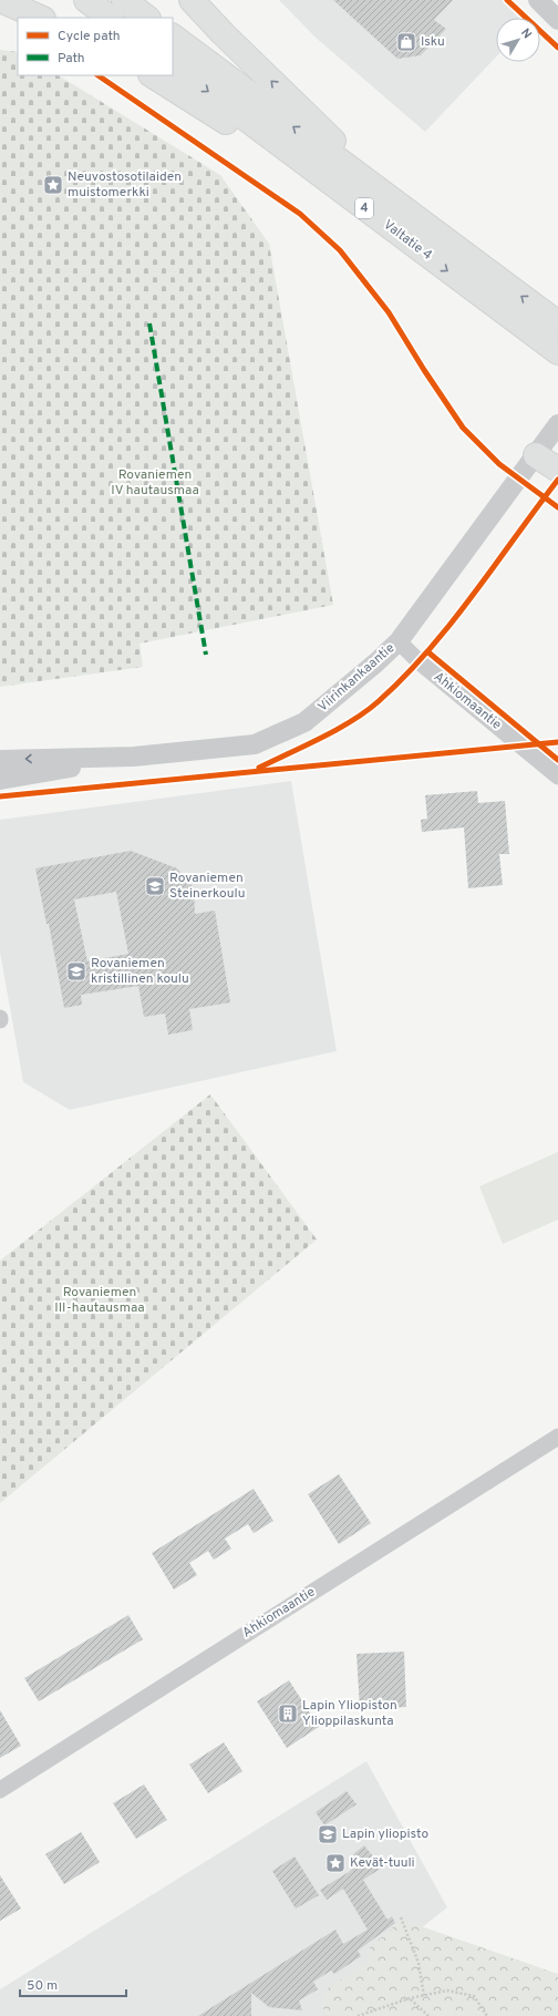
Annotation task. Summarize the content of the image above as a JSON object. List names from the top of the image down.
{
  "streets": {
    "highway": ["4", "Valtatie 4"],
    "street": ["Viirinkankaantie", "Ahkiomaantie"]
  },
  "crossings": [
    ["Viirinkankaantie", "Ahkiomaantie"]
  ],
  "parks": ["Rovaniemen IV hautausmaa", "Rovaniemen III-hautausmaa"],
  "places": {
    "shop": ["Isku"],
    "place": ["Neuvostosotilaiden muistomerkki", "Kevät-tuuli"],
    "school or university": ["Rovaniemen Steinerkoulu", "Rovaniemen kristillinen koulu", "Lapin yliopisto"],
    "building": ["Lapin Yliopiston Ylioppilaskunta"]
  },
  "legend": ["Cycle path", "Path"],
  "scale_bar": "50 m",
  "north": "top right"
}
